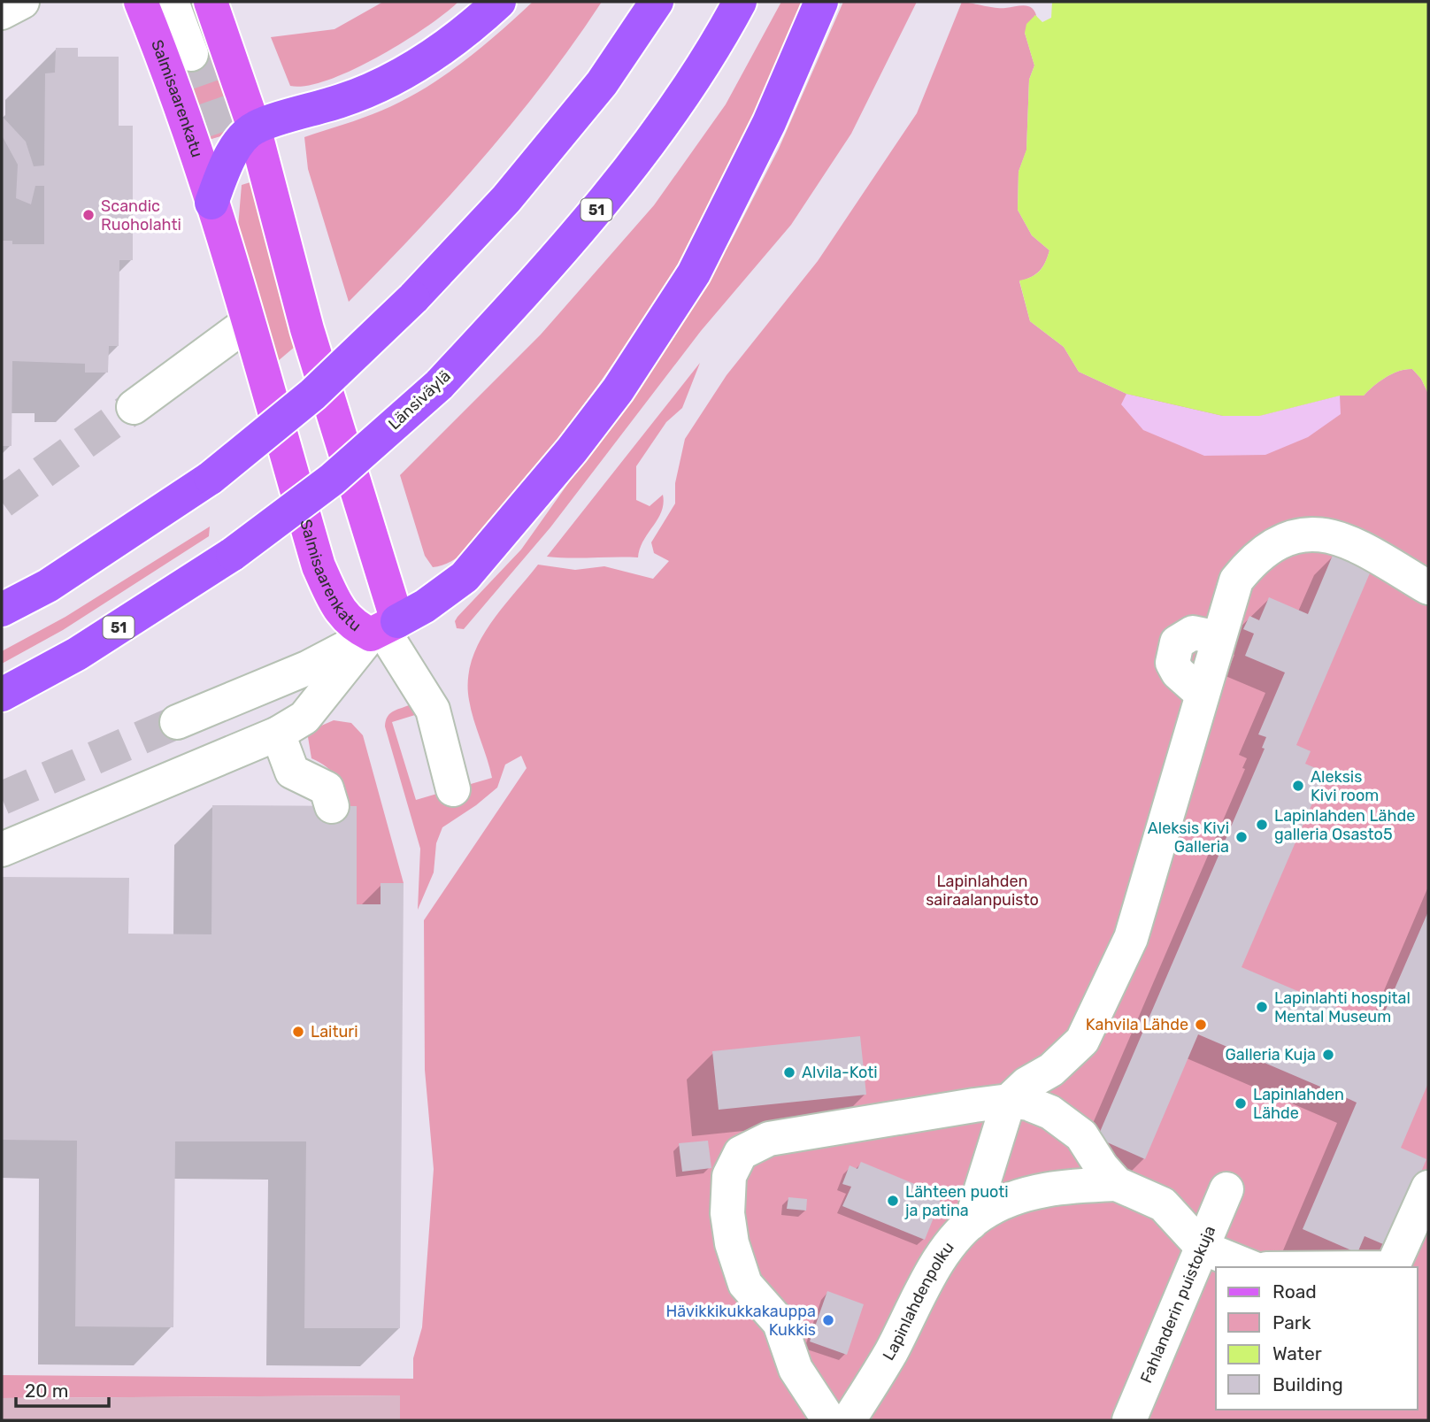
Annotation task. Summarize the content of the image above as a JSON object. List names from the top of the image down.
{
  "streets": {
    "highway": ["51", "Länsiväylä"],
    "main road": ["Salmisaarenkatu"],
    "lane": ["Lapinlahdenpolku", "Fahlanderin puistokuja"]
  },
  "parks": ["Lapinlahden sairaalanpuisto"],
  "places": [
    "Scandic Ruoholahti",
    "Aleksis Kivi room",
    "Lapinlahden Lähde galleria Osasto5",
    "Aleksis Kivi Galleria",
    "Lapinlahti hospital Mental Museum",
    "Kahvila Lähde",
    "Laituri",
    "Galleria Kuja",
    "Alvila-Koti",
    "Lapinlahden Lähde",
    "Lähteen puoti ja patina",
    "Hävikkikukkakauppa Kukkis"
  ],
  "legend": [
    "Road",
    "Park",
    "Water",
    "Building"
  ],
  "scale_bar": "20 m"
}
